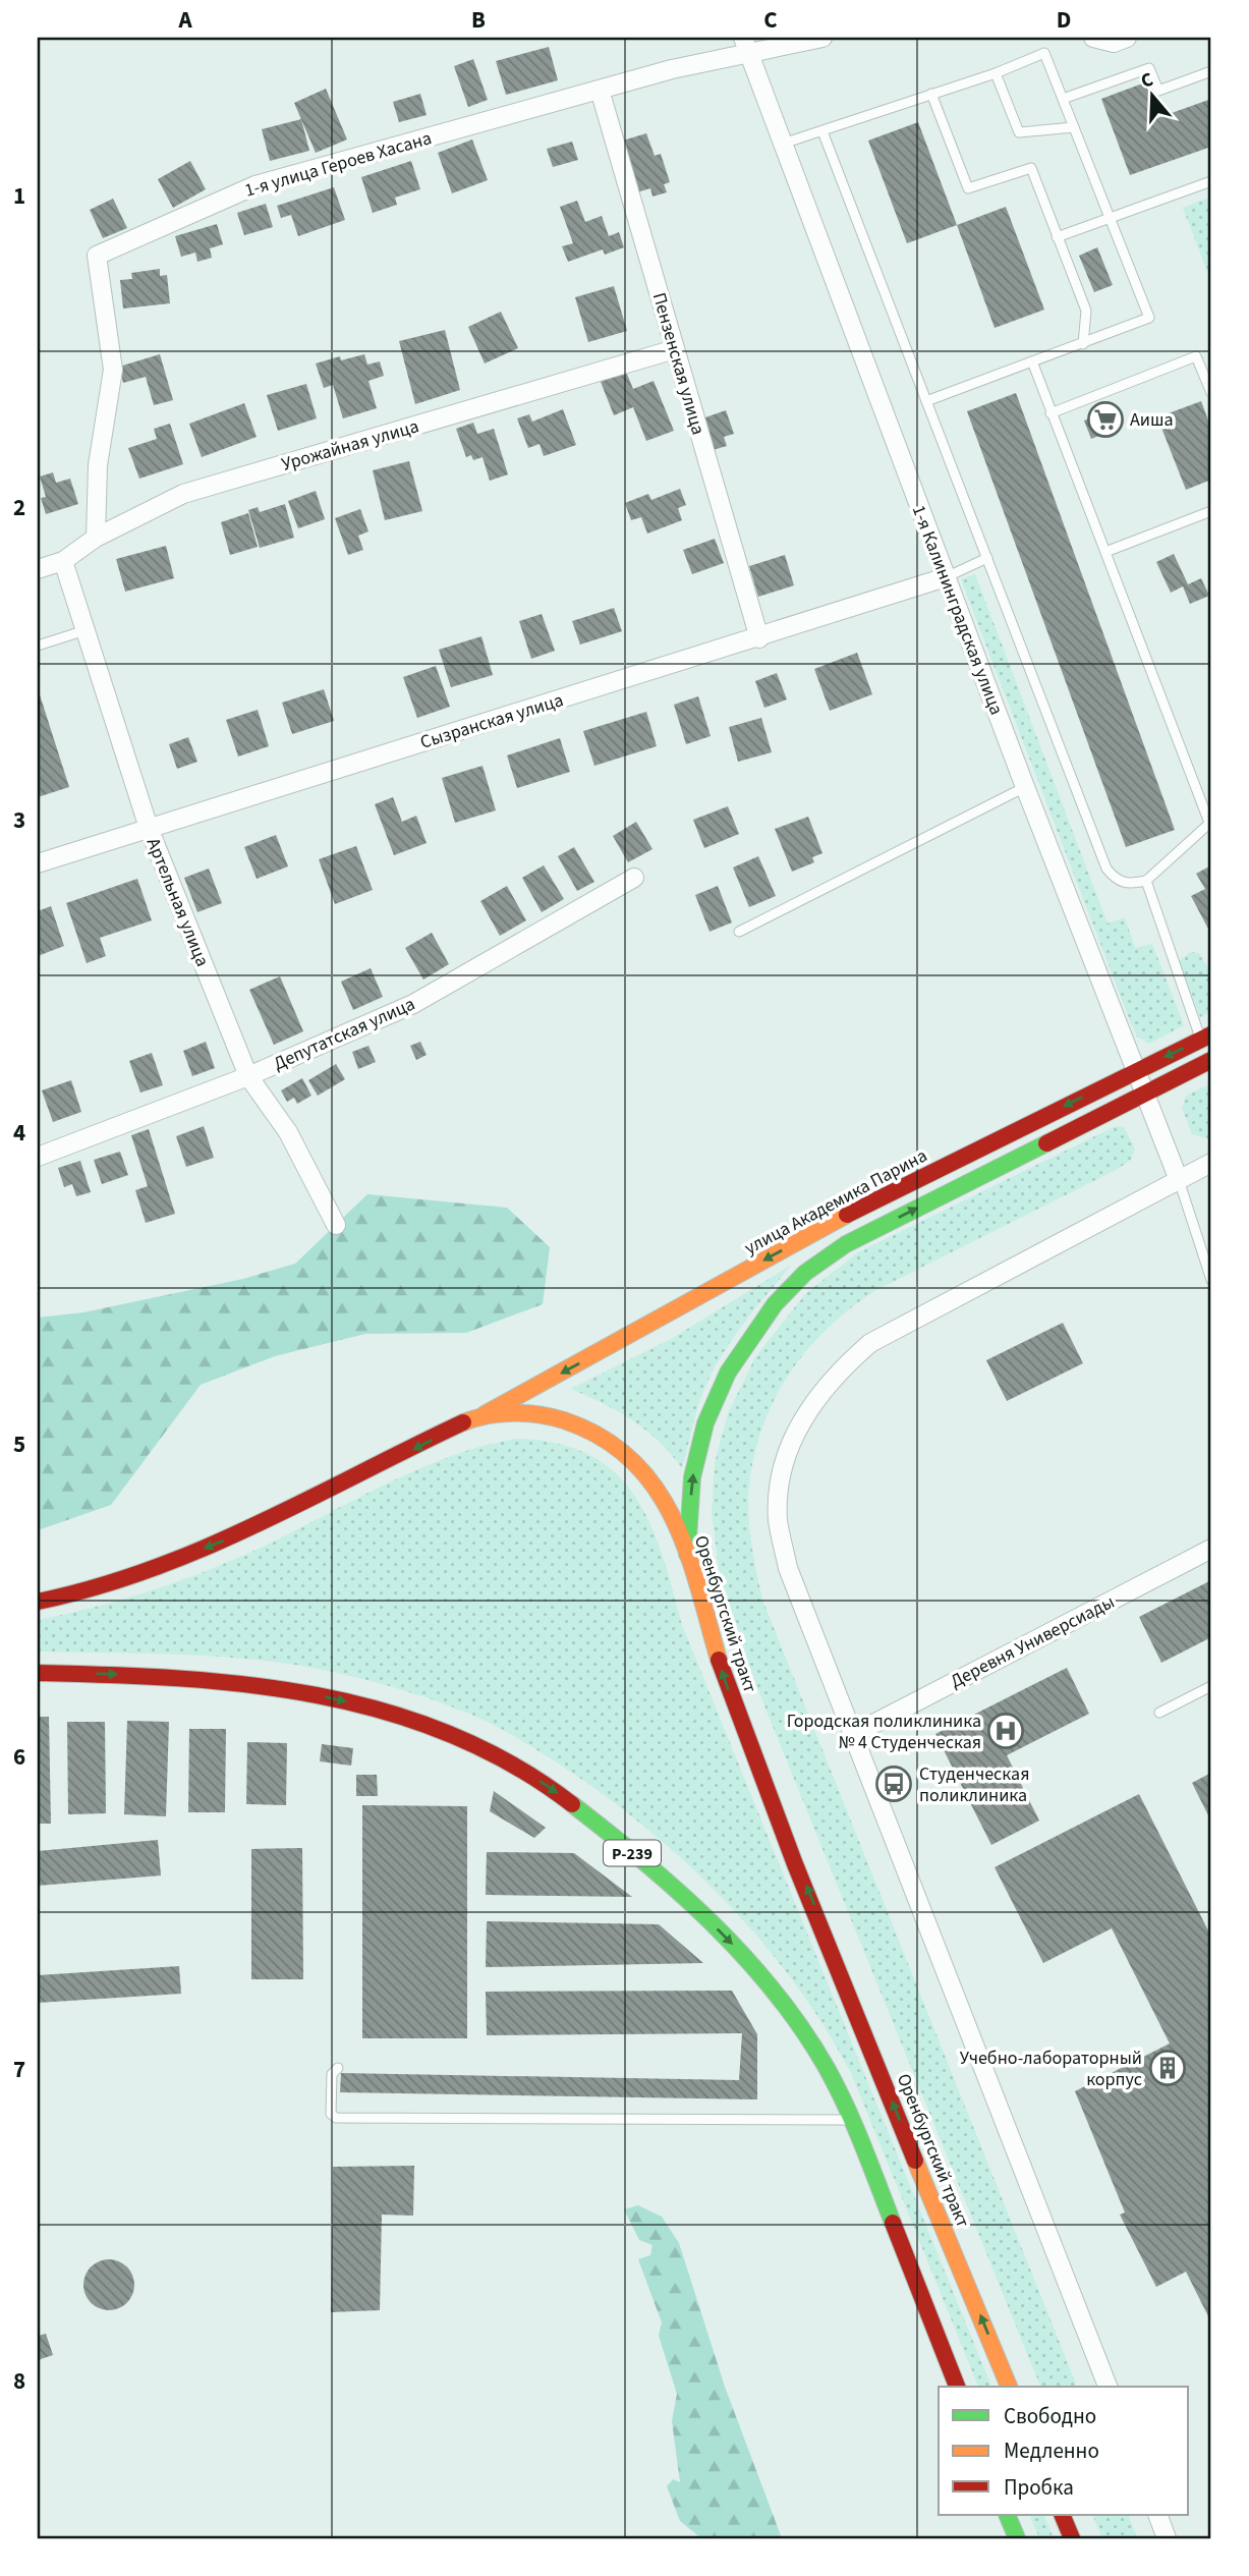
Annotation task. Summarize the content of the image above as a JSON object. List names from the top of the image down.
{
  "streets": {
    "main road": ["улица Академика Парина", "Оренбургский тракт", "Р-239"],
    "street": [
      "1-я улица Героев Хасана",
      "Пензенская улица",
      "Урожайная улица",
      "1-я Калининградская улица",
      "Сызранская улица",
      "Артельная улица",
      "Депутатская улица",
      "Деревня Универсиады"
    ]
  },
  "crossings": [
    ["1-я улица Героев Хасана", "Пензенская улица"],
    ["1-я улица Героев Хасана", "Урожайная улица"],
    ["1-я улица Героев Хасана", "1-я Калининградская улица"],
    ["Пензенская улица", "Урожайная улица"],
    ["Пензенская улица", "Сызранская улица"],
    ["Урожайная улица", "Артельная улица"],
    ["1-я Калининградская улица", "Сызранская улица"],
    ["1-я Калининградская улица", "улица Академика Парина"],
    ["Сызранская улица", "Артельная улица"],
    ["Артельная улица", "Депутатская улица"],
    ["улица Академика Парина", "Оренбургский тракт"]
  ],
  "one_way": ["улица Академика Парина"],
  "places": {
    "supermarket": ["Аиша"],
    "hospital": ["Городская поликлиника № 4 Студенческая"],
    "bus stop": ["Студенческая поликлиника"],
    "building": ["Учебно-лабораторный корпус"]
  },
  "legend": ["Свободно", "Медленно", "Пробка"],
  "north": "top",
  "grid": {
    "columns": [
      "A",
      "B",
      "C",
      "D"
    ],
    "rows": [
      "1",
      "2",
      "3",
      "4",
      "5",
      "6",
      "7",
      "8"
    ]
  }
}
